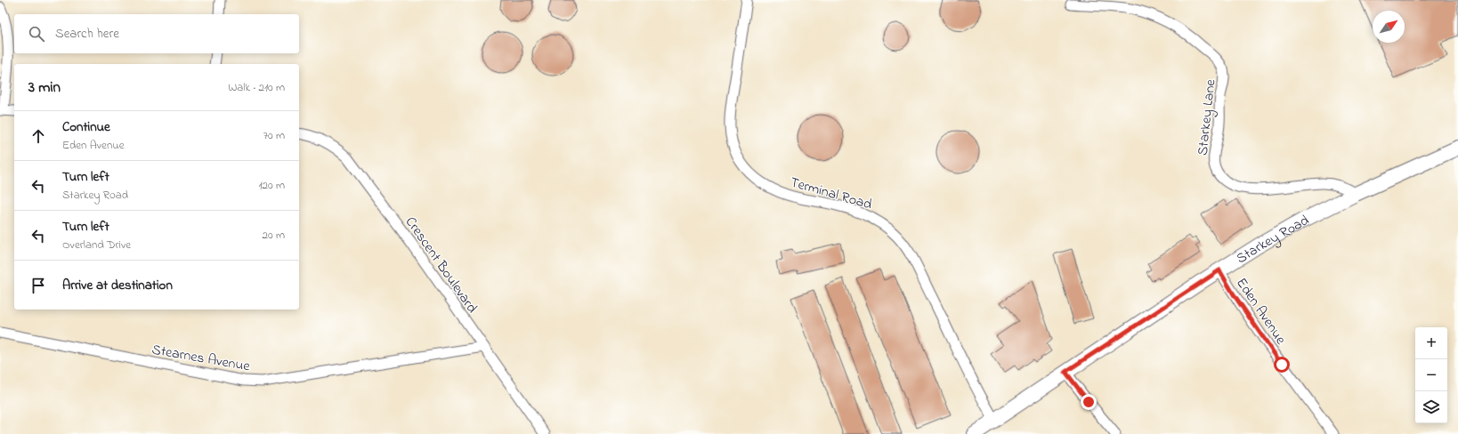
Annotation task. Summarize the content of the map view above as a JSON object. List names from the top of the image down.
{
  "streets": {
    "main road": ["Starkey Road"],
    "street": [
      "Starkey Lane",
      "Terminal Road",
      "Crescent Boulevard",
      "Eden Avenue",
      "Stearnes Avenue"
    ]
  },
  "crossings": [
    ["Starkey Lane", "Starkey Road"],
    ["Terminal Road", "Starkey Road"],
    ["Starkey Road", "Eden Avenue"],
    ["Crescent Boulevard", "Stearnes Avenue"]
  ],
  "north": "top right",
  "page": {
    "search": "Search here",
    "heading": ["3 min", "Walk · 210 m"],
    "list": [
      ["Continue", "Eden Avenue", "70 m"],
      ["Turn left", "Starkey Road", "120 m"],
      ["Turn left", "Overland Drive", "20 m"],
      "Arrive at destination"
    ],
    "map_buttons": ["+", "−"]
  }
}
